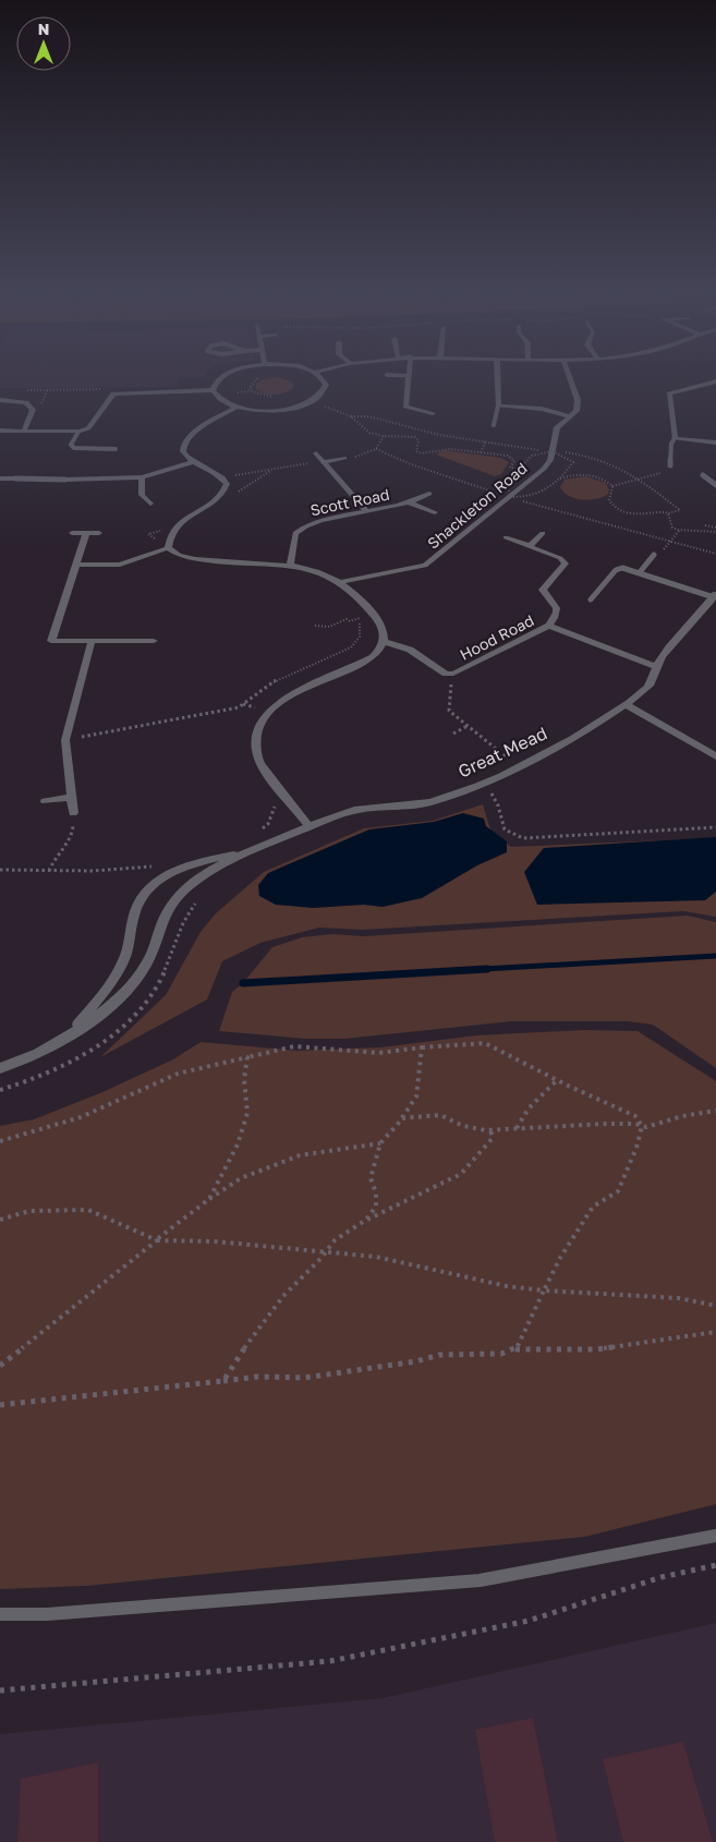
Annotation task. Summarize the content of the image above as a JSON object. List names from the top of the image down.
{
  "streets": {
    "street": [
      "Scott Road",
      "Shackleton Road",
      "Hood Road",
      "Great Mead"
    ]
  },
  "crossings": [
    ["Hood Road", "Great Mead"]
  ],
  "north": "top"
}
